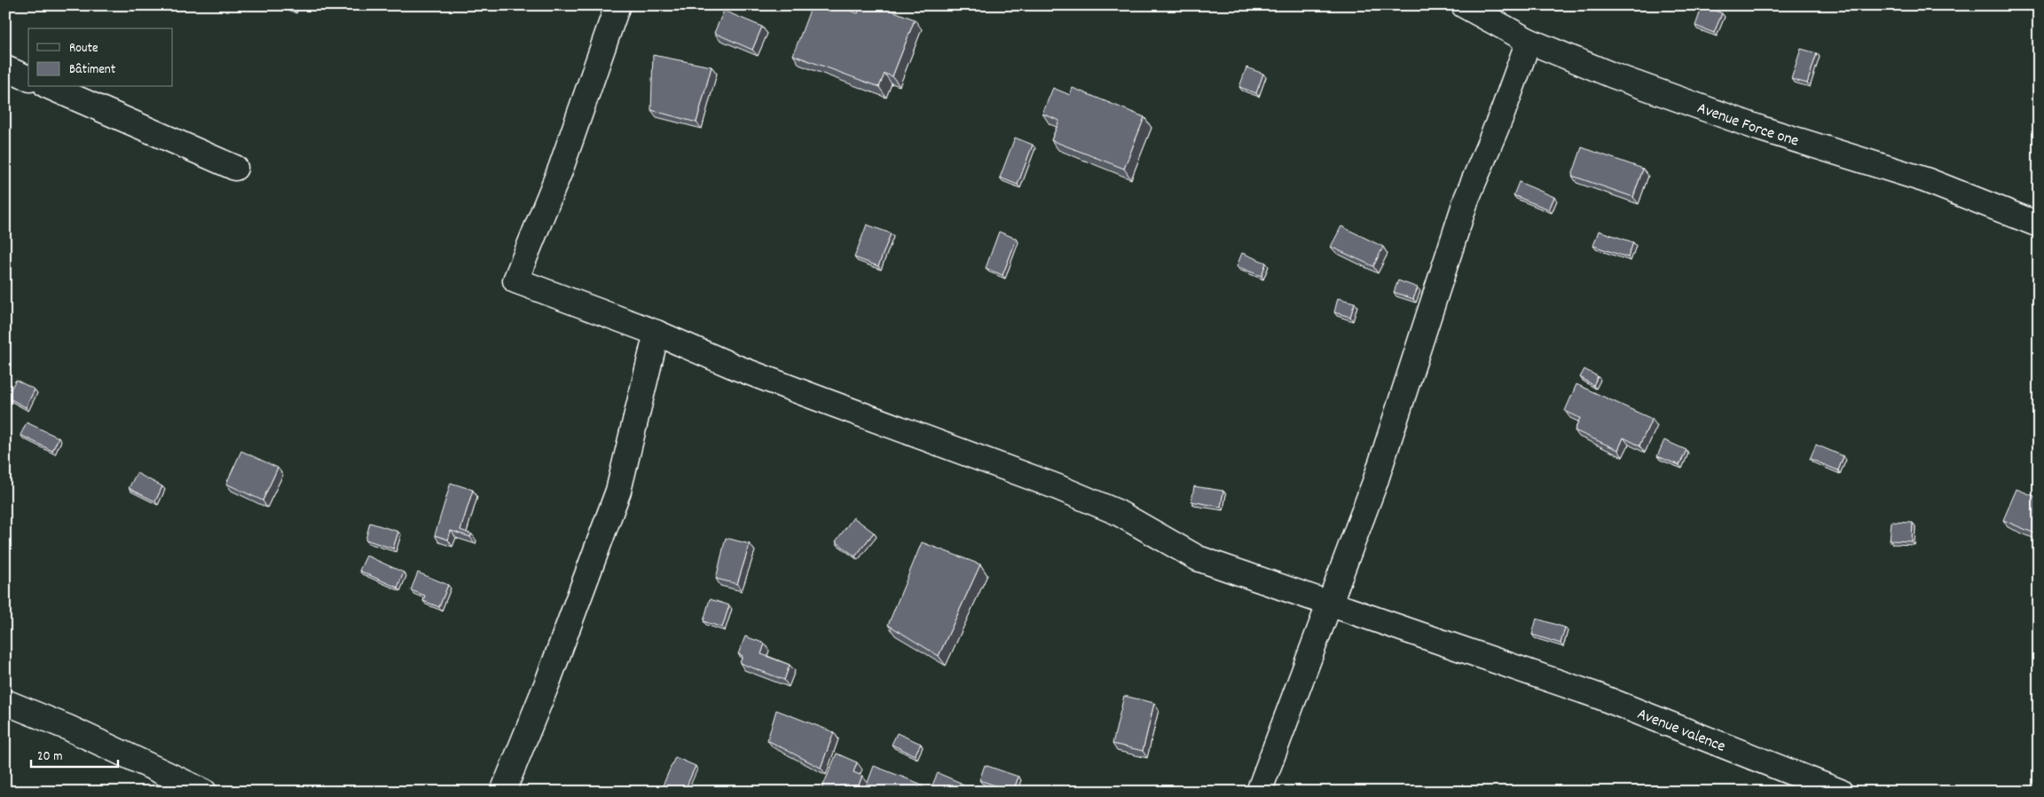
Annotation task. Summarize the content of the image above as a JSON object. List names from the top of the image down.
{
  "streets": {
    "street": ["Avenue Force one", "Avenue valence"]
  },
  "legend": ["Route", "Bâtiment"],
  "scale_bar": "20 m"
}
